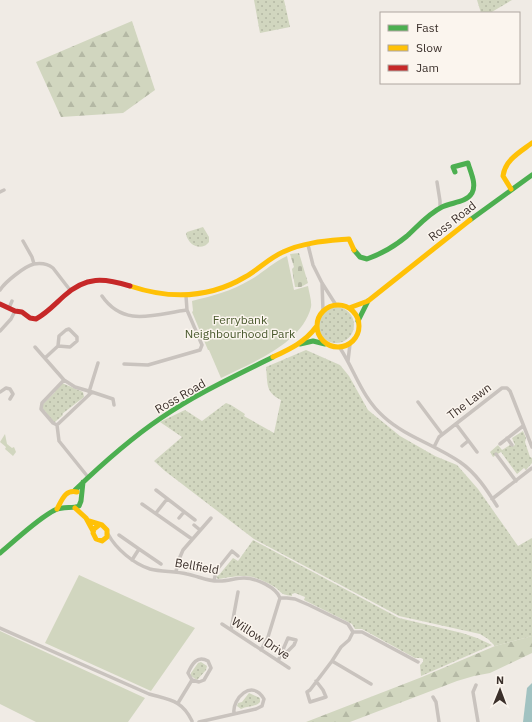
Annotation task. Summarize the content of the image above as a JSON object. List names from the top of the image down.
{
  "streets": {
    "main road": ["Ross Road"],
    "street": ["The Lawn", "Bellfield", "Willow Drive"]
  },
  "parks": ["Ferrybank Neighbourhood Park"],
  "legend": ["Fast", "Slow", "Jam"],
  "north": "top"
}
